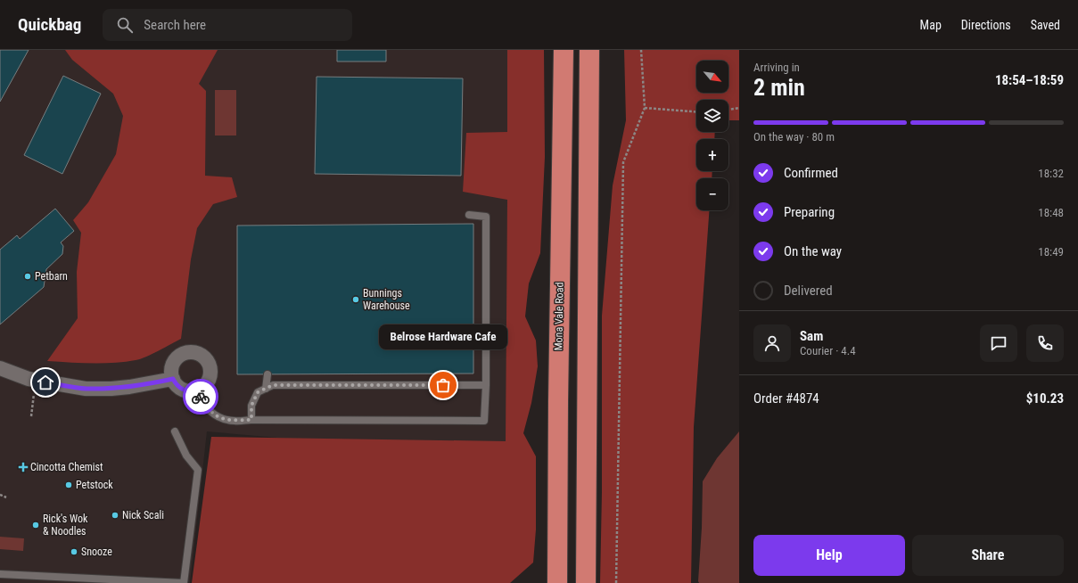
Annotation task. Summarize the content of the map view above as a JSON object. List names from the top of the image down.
{
  "streets": {
    "highway": ["Mona Vale Road"]
  },
  "places": {
    "other": [
      "Petbarn",
      "Bunnings Warehouse",
      "Belrose Hardware Cafe",
      "Petstock",
      "Nick Scali",
      "Rick's Wok & Noodles",
      "Snooze"
    ],
    "health": ["Cincotta Chemist"]
  },
  "north": "bottom right",
  "page": {
    "header": "Quickbag",
    "search": "Search here",
    "nav": ["Map", "Directions", "Saved"],
    "heading": ["2 min", "Arriving in", "18:54–18:59"],
    "panel": [
      "Sam",
      "Courier · 4.4",
      "Order #4874",
      "$10.23"
    ],
    "map_buttons": ["+", "−"],
    "bar": "On the way · 80 m",
    "list": [
      ["Confirmed", "18:32"],
      ["Preparing", "18:48"],
      ["On the way", "18:49"],
      "Delivered"
    ],
    "bubble": "Belrose Hardware Cafe",
    "buttons": ["Help", "Share"]
  }
}
